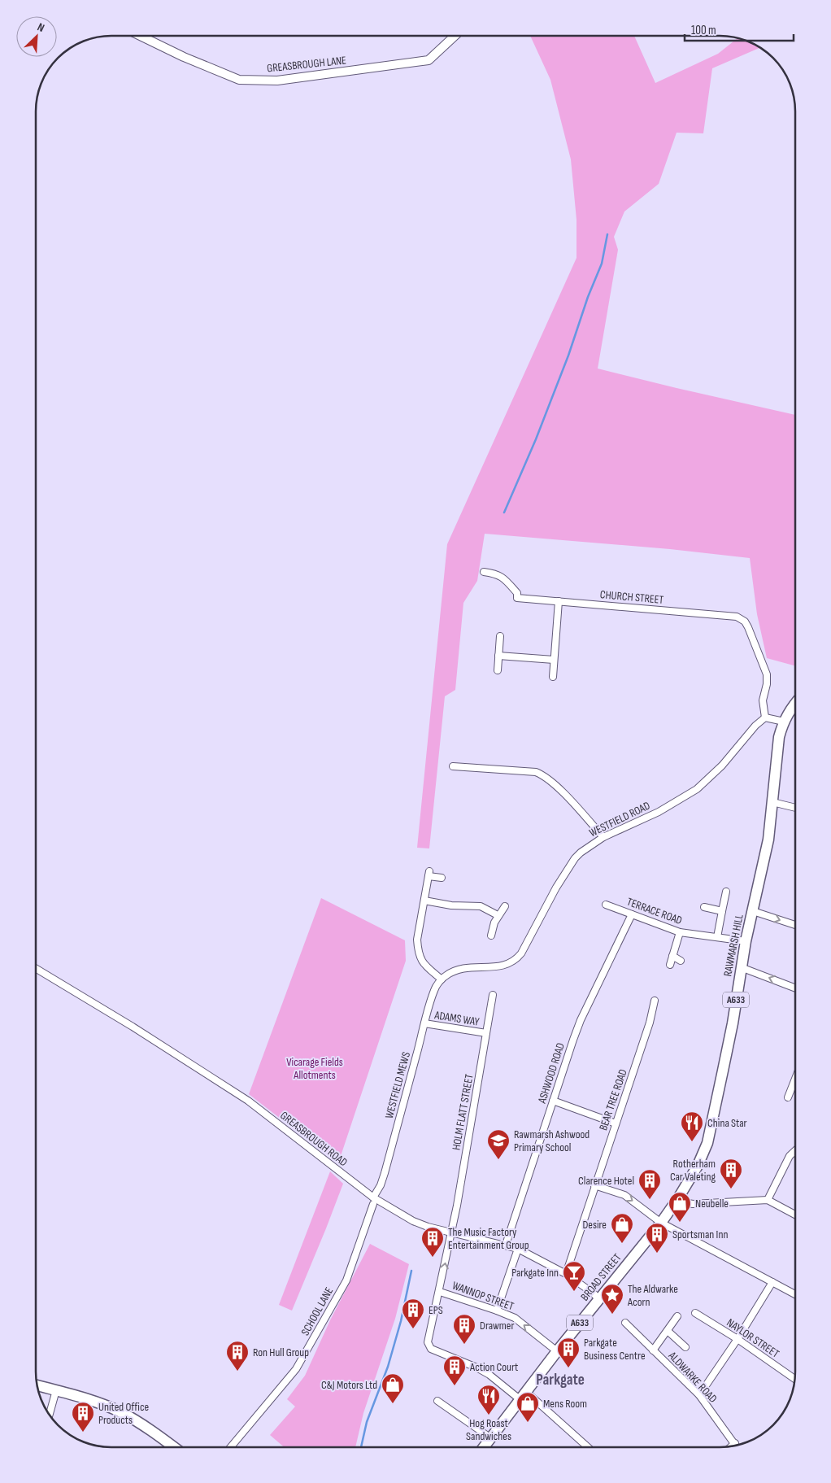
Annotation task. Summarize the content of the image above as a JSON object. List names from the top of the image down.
{
  "streets": {
    "main road": ["RAWMARSH HILL", "A633", "BROAD STREET"],
    "street": [
      "GREASBROUGH LANE",
      "CHURCH STREET",
      "WESTFIELD ROAD",
      "TERRACE ROAD",
      "ADAMS WAY",
      "ASHWOOD ROAD",
      "WESTFIELD MEWS",
      "BEAR TREE ROAD",
      "HOLM FLATT STREET",
      "GREASBROUGH ROAD",
      "WANNOP STREET",
      "SCHOOL LANE",
      "NAYLOR STREET",
      "ALDWARKE ROAD"
    ]
  },
  "crossings": [
    ["CHURCH STREET", "WESTFIELD ROAD"],
    ["WESTFIELD ROAD", "WESTFIELD MEWS"],
    ["TERRACE ROAD", "RAWMARSH HILL"],
    ["TERRACE ROAD", "ASHWOOD ROAD"],
    ["RAWMARSH HILL", "A633"],
    ["RAWMARSH HILL", "BROAD STREET"],
    ["ADAMS WAY", "WESTFIELD MEWS"],
    ["ADAMS WAY", "HOLM FLATT STREET"],
    ["ASHWOOD ROAD", "GREASBROUGH ROAD"],
    ["WESTFIELD MEWS", "GREASBROUGH ROAD"],
    ["WESTFIELD MEWS", "SCHOOL LANE"],
    ["BEAR TREE ROAD", "GREASBROUGH ROAD"],
    ["HOLM FLATT STREET", "GREASBROUGH ROAD"],
    ["HOLM FLATT STREET", "BROAD STREET"],
    ["HOLM FLATT STREET", "WANNOP STREET"],
    ["GREASBROUGH ROAD", "BROAD STREET"],
    ["GREASBROUGH ROAD", "SCHOOL LANE"],
    ["BROAD STREET", "WANNOP STREET"]
  ],
  "one_way": ["WANNOP STREET"],
  "districts": ["Parkgate"],
  "parks": ["Vicarage Fields Allotments"],
  "places": {
    "restaurant": ["China Star", "Hog Roast Sandwiches"],
    "school or university": ["Rawmarsh Ashwood Primary School"],
    "building": [
      "Rotherham Car Valeting",
      "Clarence Hotel",
      "Sportsman Inn",
      "The Music Factory Entertainment Group",
      "EPS",
      "Drawmer",
      "Parkgate Business Centre",
      "Ron Hull Group",
      "Action Court",
      "United Office Products"
    ],
    "shop": [
      "Neubelle",
      "Desire",
      "C&J Motors Ltd",
      "Mens Room"
    ],
    "bar": ["Parkgate Inn"],
    "place": ["The Aldwarke Acorn"]
  },
  "scale_bar": "100 m",
  "north": "top right"
}
